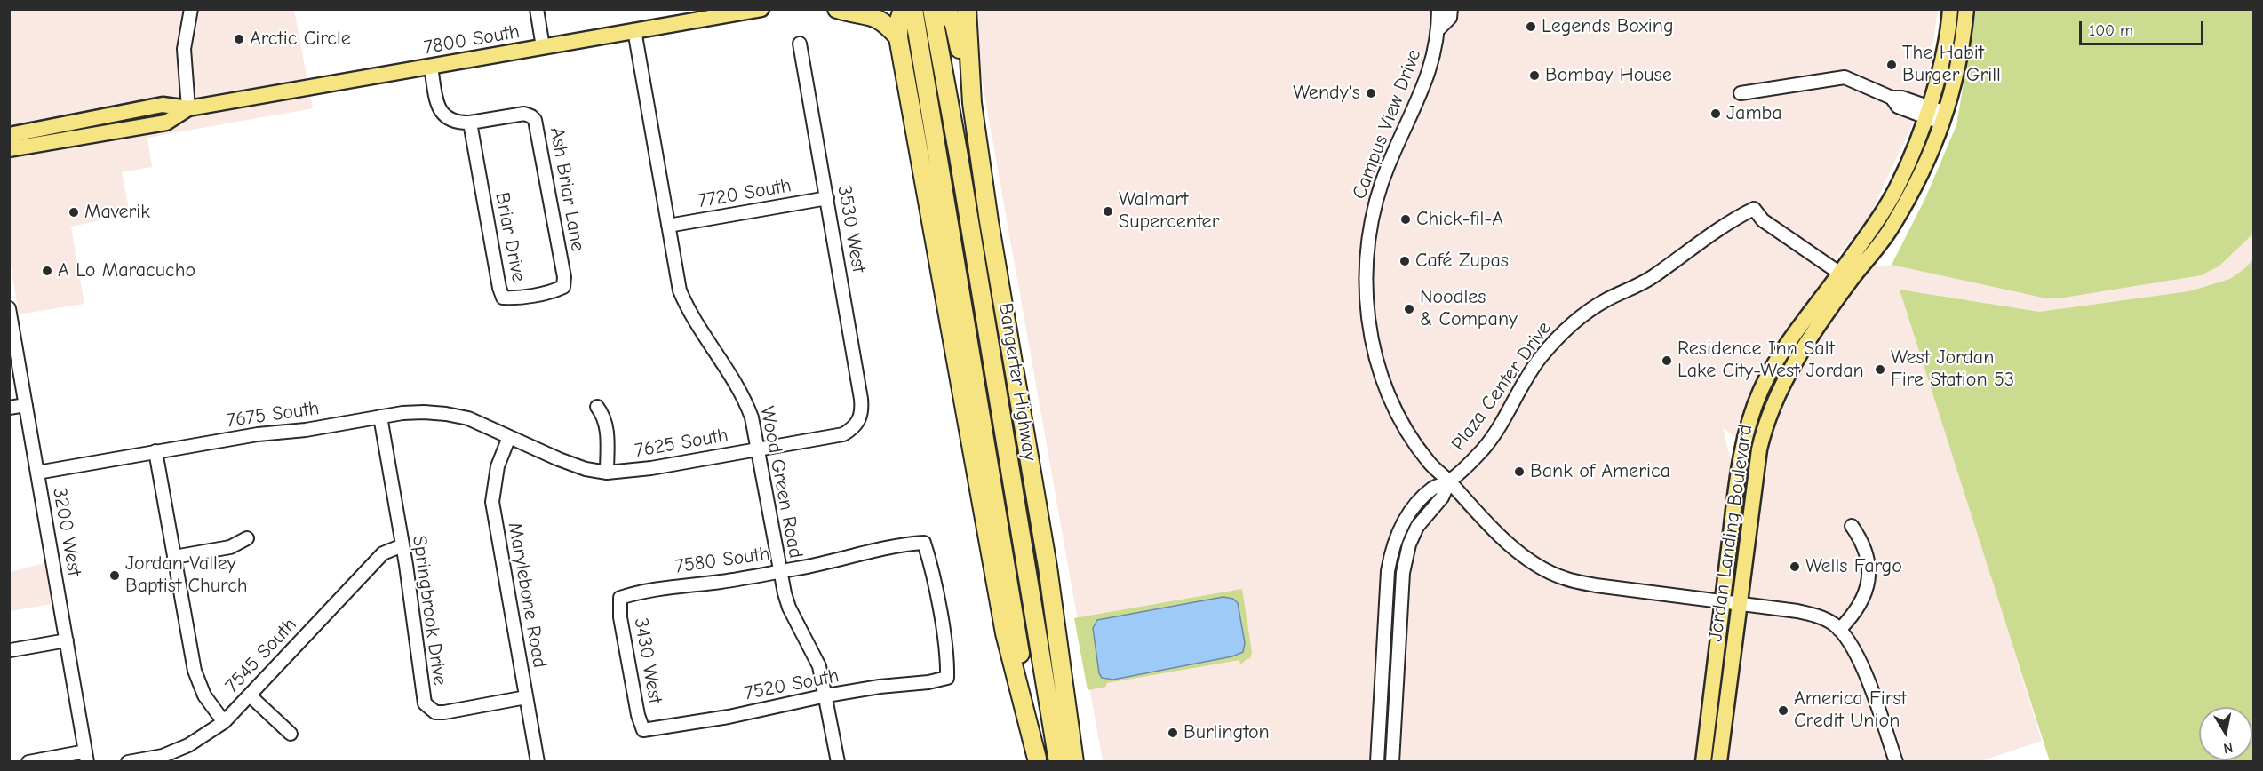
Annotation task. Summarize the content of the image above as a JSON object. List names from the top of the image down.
{
  "streets": {
    "highway": ["Bangerter Highway"],
    "main road": ["7800 South", "Jordan Landing Boulevard"],
    "street": [
      "Campus View Drive",
      "Ash Briar Lane",
      "7720 South",
      "3530 West",
      "Briar Drive",
      "Plaza Center Drive",
      "7675 South",
      "7625 South",
      "Wood Green Road",
      "3200 West",
      "7580 South",
      "Marylebone Road",
      "Springbrook Drive",
      "7545 South",
      "3430 West",
      "7520 South"
    ]
  },
  "crossings": [
    ["7800 South", "Ash Briar Lane"],
    ["7800 South", "Wood Green Road"],
    ["Campus View Drive", "Plaza Center Drive"],
    ["Campus View Drive", "Jordan Landing Boulevard"],
    ["Ash Briar Lane", "Briar Drive"],
    ["7720 South", "3530 West"],
    ["7720 South", "Wood Green Road"],
    ["3530 West", "7625 South"],
    ["Plaza Center Drive", "Jordan Landing Boulevard"],
    ["7675 South", "7625 South"],
    ["7675 South", "3200 West"],
    ["7675 South", "Marylebone Road"],
    ["7675 South", "Springbrook Drive"],
    ["7625 South", "Wood Green Road"],
    ["7625 South", "Marylebone Road"],
    ["Wood Green Road", "7580 South"],
    ["Wood Green Road", "7520 South"],
    ["7580 South", "3430 West"],
    ["7580 South", "7520 South"],
    ["Marylebone Road", "Springbrook Drive"],
    ["Springbrook Drive", "7545 South"],
    ["3430 West", "7520 South"]
  ],
  "places": [
    "Legends Boxing",
    "Arctic Circle",
    "The Habit Burger Grill",
    "Bombay House",
    "Wendy's",
    "Jamba",
    "Walmart Supercenter",
    "Maverik",
    "Chick-fil-A",
    "Café Zupas",
    "A Lo Maracucho",
    "Noodles & Company",
    "Residence Inn Salt Lake City-West Jordan",
    "West Jordan Fire Station 53",
    "Bank of America",
    "Wells Fargo",
    "Jordan Valley Baptist Church",
    "America First Credit Union",
    "Burlington"
  ],
  "scale_bar": "100 m",
  "north": "bottom"
}
